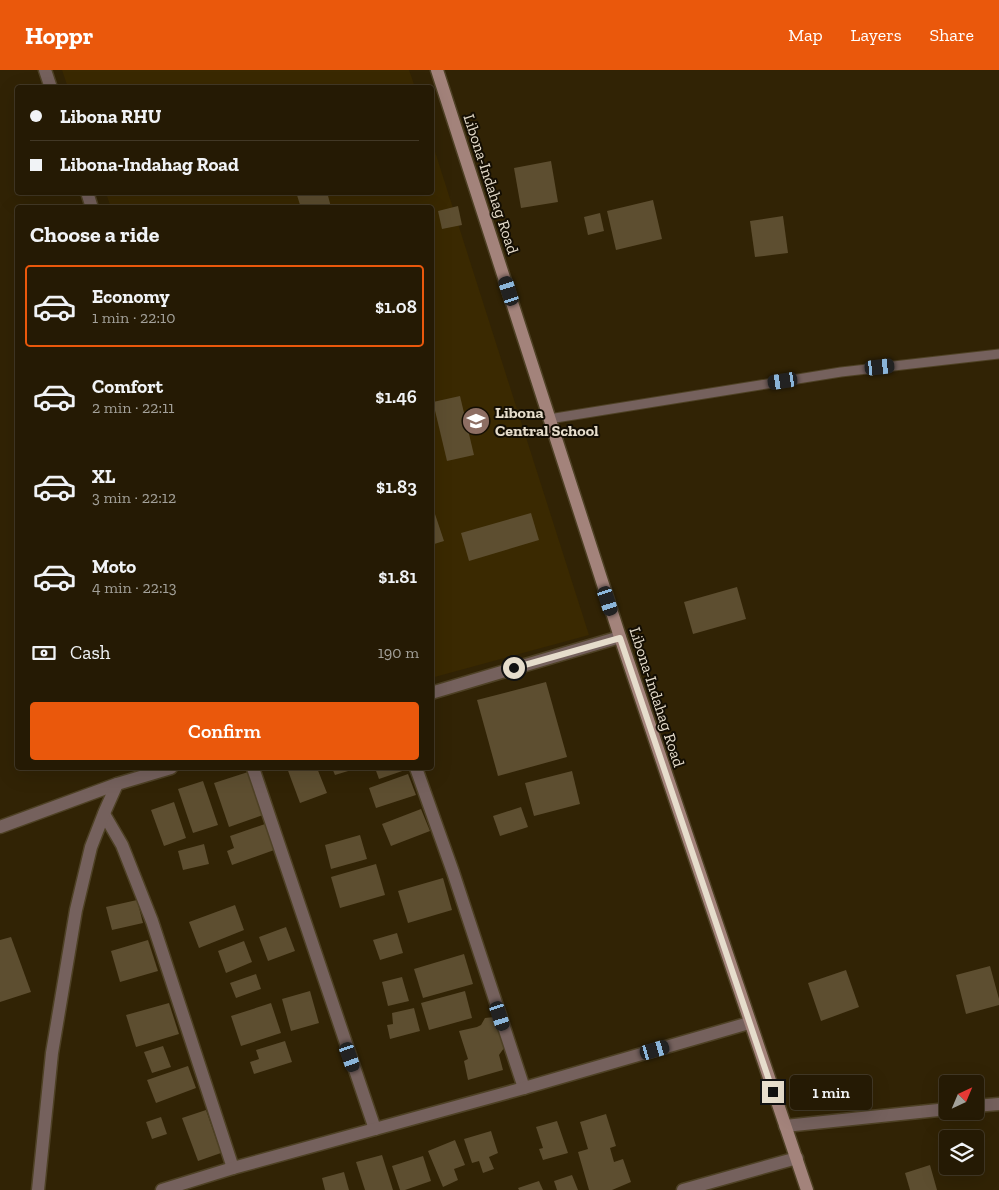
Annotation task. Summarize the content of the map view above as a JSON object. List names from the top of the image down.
{
  "streets": {
    "main road": ["Libona-Indahag Road"]
  },
  "places": {
    "school or university": ["Libona Central School"]
  },
  "north": "top right",
  "page": {
    "header": "Hoppr",
    "nav": ["Map", "Layers", "Share"],
    "banner": ["Libona RHU", "Libona-Indahag Road"],
    "heading": "Choose a ride",
    "list": [
      {
        "name": "Economy",
        "note": "1 min · 22:10",
        "value": "$1.08"
      },
      {
        "name": "Comfort",
        "note": "2 min · 22:11",
        "value": "$1.46"
      },
      {
        "name": "XL",
        "note": "3 min · 22:12",
        "value": "$1.83"
      },
      {
        "name": "Moto",
        "note": "4 min · 22:13",
        "value": "$1.81"
      }
    ],
    "pay": ["Cash", "190 m"],
    "buttons": "Confirm",
    "bubble": "1 min"
  }
}
